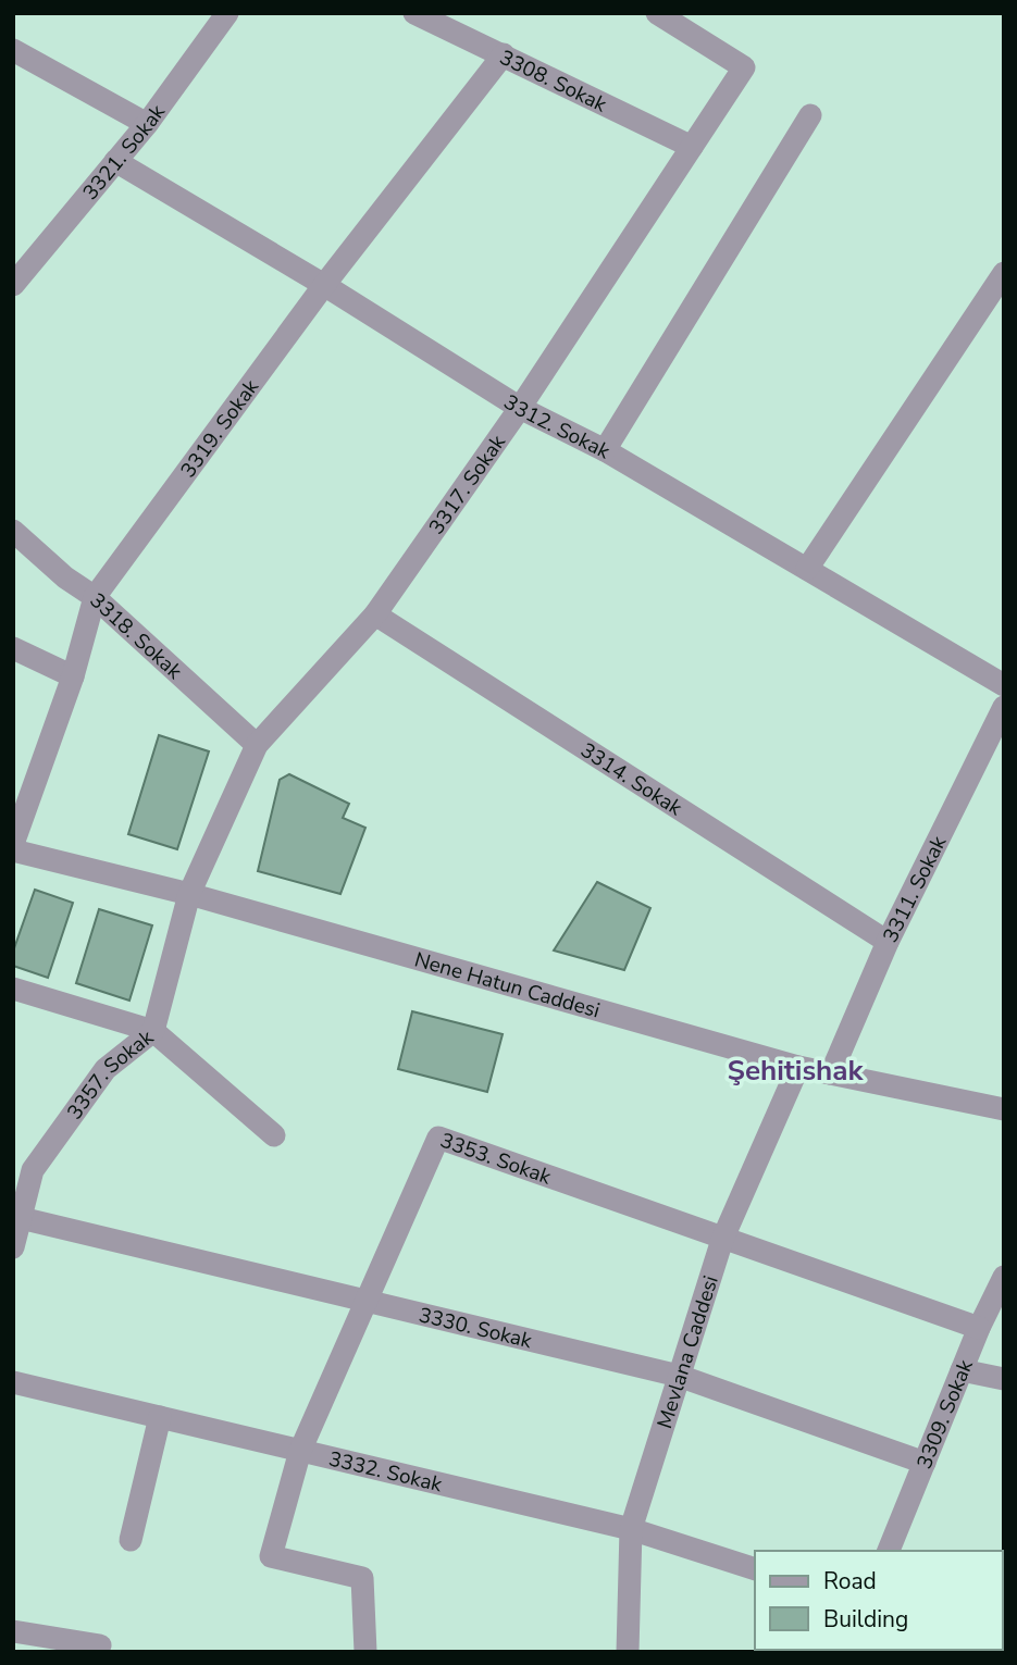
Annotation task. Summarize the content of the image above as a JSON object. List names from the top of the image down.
{
  "streets": {
    "street": [
      "3308. Sokak",
      "3321. Sokak",
      "3312. Sokak",
      "3319. Sokak",
      "3317. Sokak",
      "3318. Sokak",
      "3314. Sokak",
      "3311. Sokak",
      "Nene Hatun Caddesi",
      "3357. Sokak",
      "3353. Sokak",
      "3330. Sokak",
      "Mevlana Caddesi",
      "3309. Sokak",
      "3332. Sokak"
    ]
  },
  "crossings": [
    ["3308. Sokak", "3319. Sokak"],
    ["3308. Sokak", "3317. Sokak"],
    ["3321. Sokak", "3312. Sokak"],
    ["3312. Sokak", "3319. Sokak"],
    ["3312. Sokak", "3317. Sokak"],
    ["3319. Sokak", "3318. Sokak"],
    ["3317. Sokak", "3318. Sokak"],
    ["3317. Sokak", "3314. Sokak"],
    ["3317. Sokak", "Nene Hatun Caddesi"],
    ["3317. Sokak", "3357. Sokak"],
    ["3314. Sokak", "3311. Sokak"],
    ["3311. Sokak", "Nene Hatun Caddesi"],
    ["Nene Hatun Caddesi", "3357. Sokak"],
    ["Nene Hatun Caddesi", "Mevlana Caddesi"],
    ["3357. Sokak", "3330. Sokak"],
    ["3353. Sokak", "3330. Sokak"],
    ["3353. Sokak", "Mevlana Caddesi"],
    ["3353. Sokak", "3309. Sokak"],
    ["3353. Sokak", "3332. Sokak"],
    ["3330. Sokak", "Mevlana Caddesi"],
    ["3330. Sokak", "3309. Sokak"],
    ["Mevlana Caddesi", "3332. Sokak"]
  ],
  "districts": ["Şehitishak"],
  "legend": ["Road", "Building"]
}
